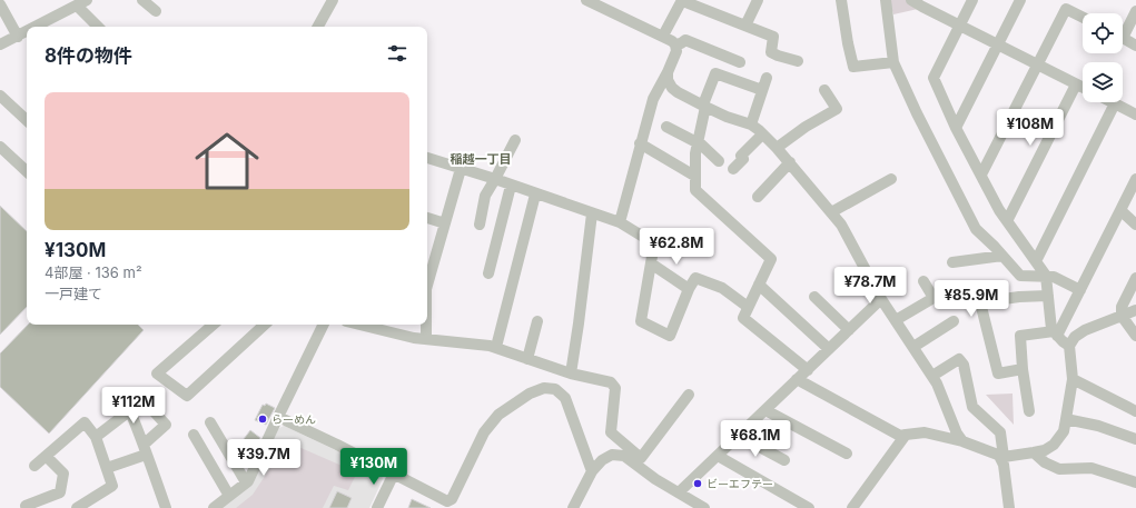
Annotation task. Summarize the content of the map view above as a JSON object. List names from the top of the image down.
{
  "districts": ["稲越一丁目"],
  "places": ["らーめん", "ビーエフテー"],
  "page": {
    "heading": "8件の物件",
    "list": [
      {
        "name": "¥130M",
        "note": "4部屋 · 136 m² · 一戸建て"
      }
    ],
    "price": [
      "¥108M",
      "¥62.8M",
      "¥78.7M",
      "¥85.9M",
      "¥112M",
      "¥68.1M",
      "¥39.7M",
      "¥130M"
    ]
  }
}
